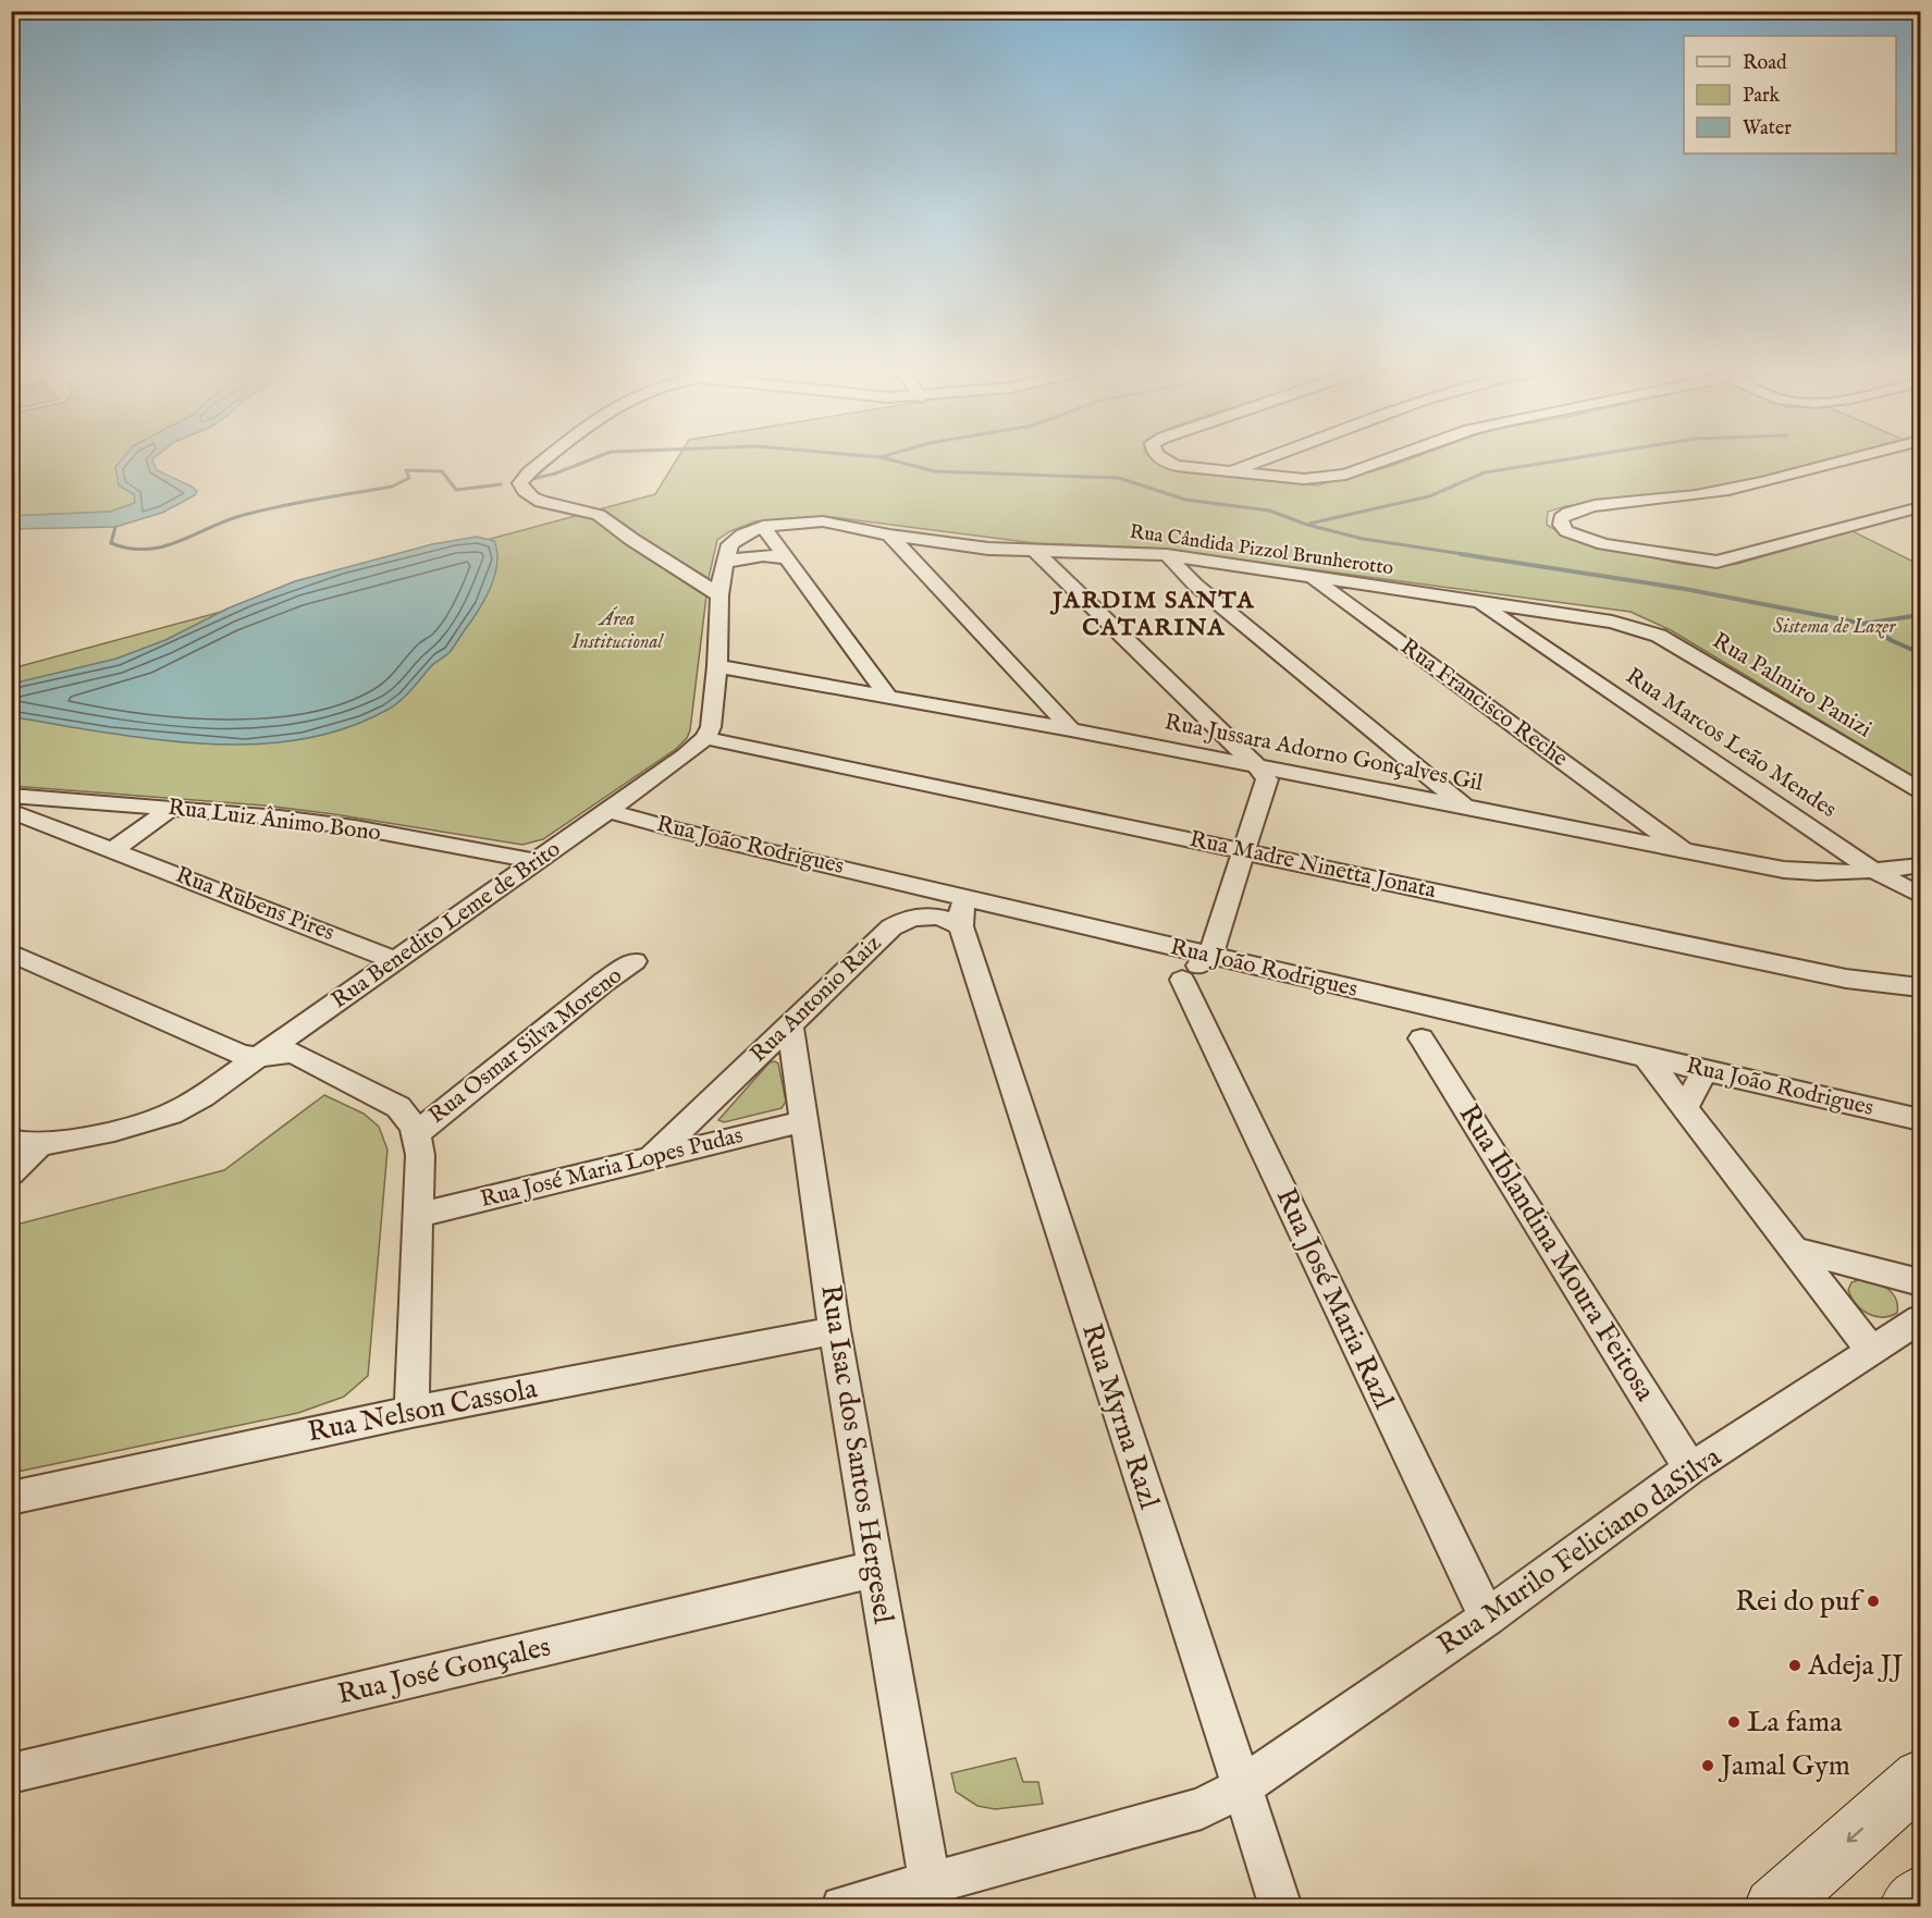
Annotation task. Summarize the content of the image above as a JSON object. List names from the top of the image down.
{
  "streets": {
    "street": [
      "Rua Cândida Pizzol Brunherotto",
      "Rua Palmiro Panizi",
      "Rua Francisco Reche",
      "Rua Marcos Leão Mendes",
      "Rua Jussara Adorno Gonçalves Gil",
      "Rua Luiz Ânimo Bono",
      "Rua João Rodrigues",
      "Rua Madre Ninetta Jonata",
      "Rua Rubens Pires",
      "Rua Benedito Leme de Brito",
      "Rua Antonio Raiz",
      "Rua Osmar Silva Moreno",
      "Rua José Maria Lopes Pudas",
      "Rua Iblandina Moura Feitosa",
      "Rua José Maria Razl",
      "Rua Nelson Cassola",
      "Rua Myrna Razl",
      "Rua Isac dos Santos Hergesel",
      "Rua Murilo Feliciano daSilva",
      "Rua José Gonçales"
    ]
  },
  "crossings": [
    ["Rua Cândida Pizzol Brunherotto", "Rua Francisco Reche"],
    ["Rua Cândida Pizzol Brunherotto", "Rua Marcos Leão Mendes"],
    ["Rua Palmiro Panizi", "Rua Marcos Leão Mendes"],
    ["Rua Francisco Reche", "Rua Jussara Adorno Gonçalves Gil"],
    ["Rua Marcos Leão Mendes", "Rua Jussara Adorno Gonçalves Gil"],
    ["Rua Luiz Ânimo Bono", "Rua Rubens Pires"],
    ["Rua Luiz Ânimo Bono", "Rua Benedito Leme de Brito"],
    ["Rua João Rodrigues", "Rua Benedito Leme de Brito"],
    ["Rua João Rodrigues", "Rua Antonio Raiz"],
    ["Rua João Rodrigues", "Rua Iblandina Moura Feitosa"],
    ["Rua João Rodrigues", "Rua José Maria Razl"],
    ["Rua João Rodrigues", "Rua Myrna Razl"],
    ["Rua Madre Ninetta Jonata", "Rua Benedito Leme de Brito"],
    ["Rua Rubens Pires", "Rua Benedito Leme de Brito"],
    ["Rua Antonio Raiz", "Rua José Maria Lopes Pudas"],
    ["Rua Antonio Raiz", "Rua Myrna Razl"],
    ["Rua Antonio Raiz", "Rua Isac dos Santos Hergesel"],
    ["Rua José Maria Lopes Pudas", "Rua Isac dos Santos Hergesel"],
    ["Rua Iblandina Moura Feitosa", "Rua Murilo Feliciano daSilva"],
    ["Rua José Maria Razl", "Rua Murilo Feliciano daSilva"],
    ["Rua Nelson Cassola", "Rua Isac dos Santos Hergesel"],
    ["Rua Myrna Razl", "Rua Murilo Feliciano daSilva"],
    ["Rua Isac dos Santos Hergesel", "Rua Murilo Feliciano daSilva"],
    ["Rua Isac dos Santos Hergesel", "Rua José Gonçales"]
  ],
  "districts": ["JARDIM SANTA CATARINA"],
  "parks": ["Área Institucional", "Sistema de Lazer"],
  "places": [
    "Rei do puf",
    "Adeja JJ",
    "La fama",
    "Jamal Gym"
  ],
  "legend": ["Road", "Park", "Water"]
}
